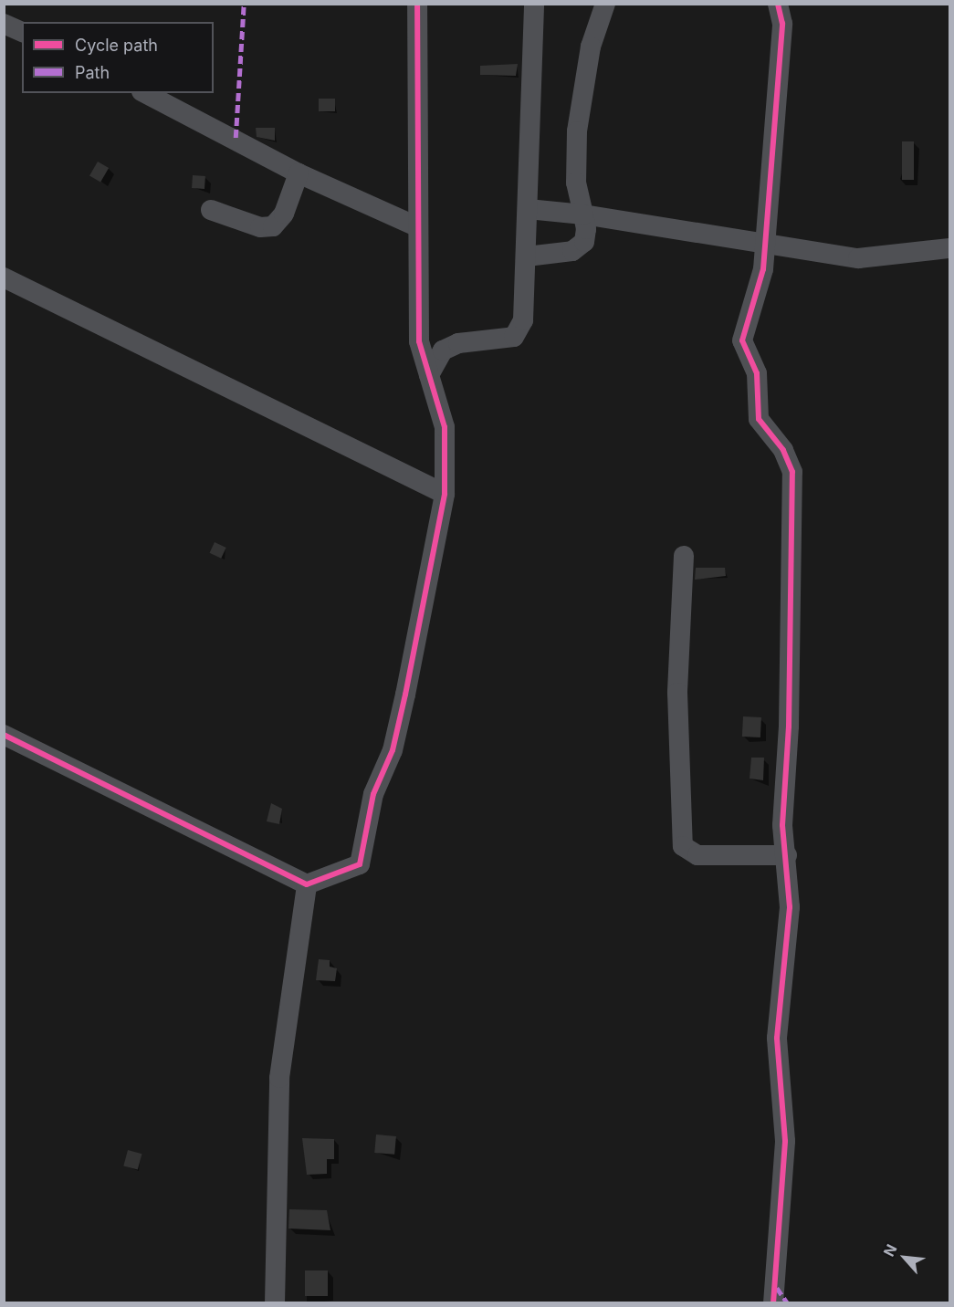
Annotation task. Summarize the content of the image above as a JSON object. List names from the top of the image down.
{
  "legend": ["Cycle path", "Path"],
  "north": "top left"
}
